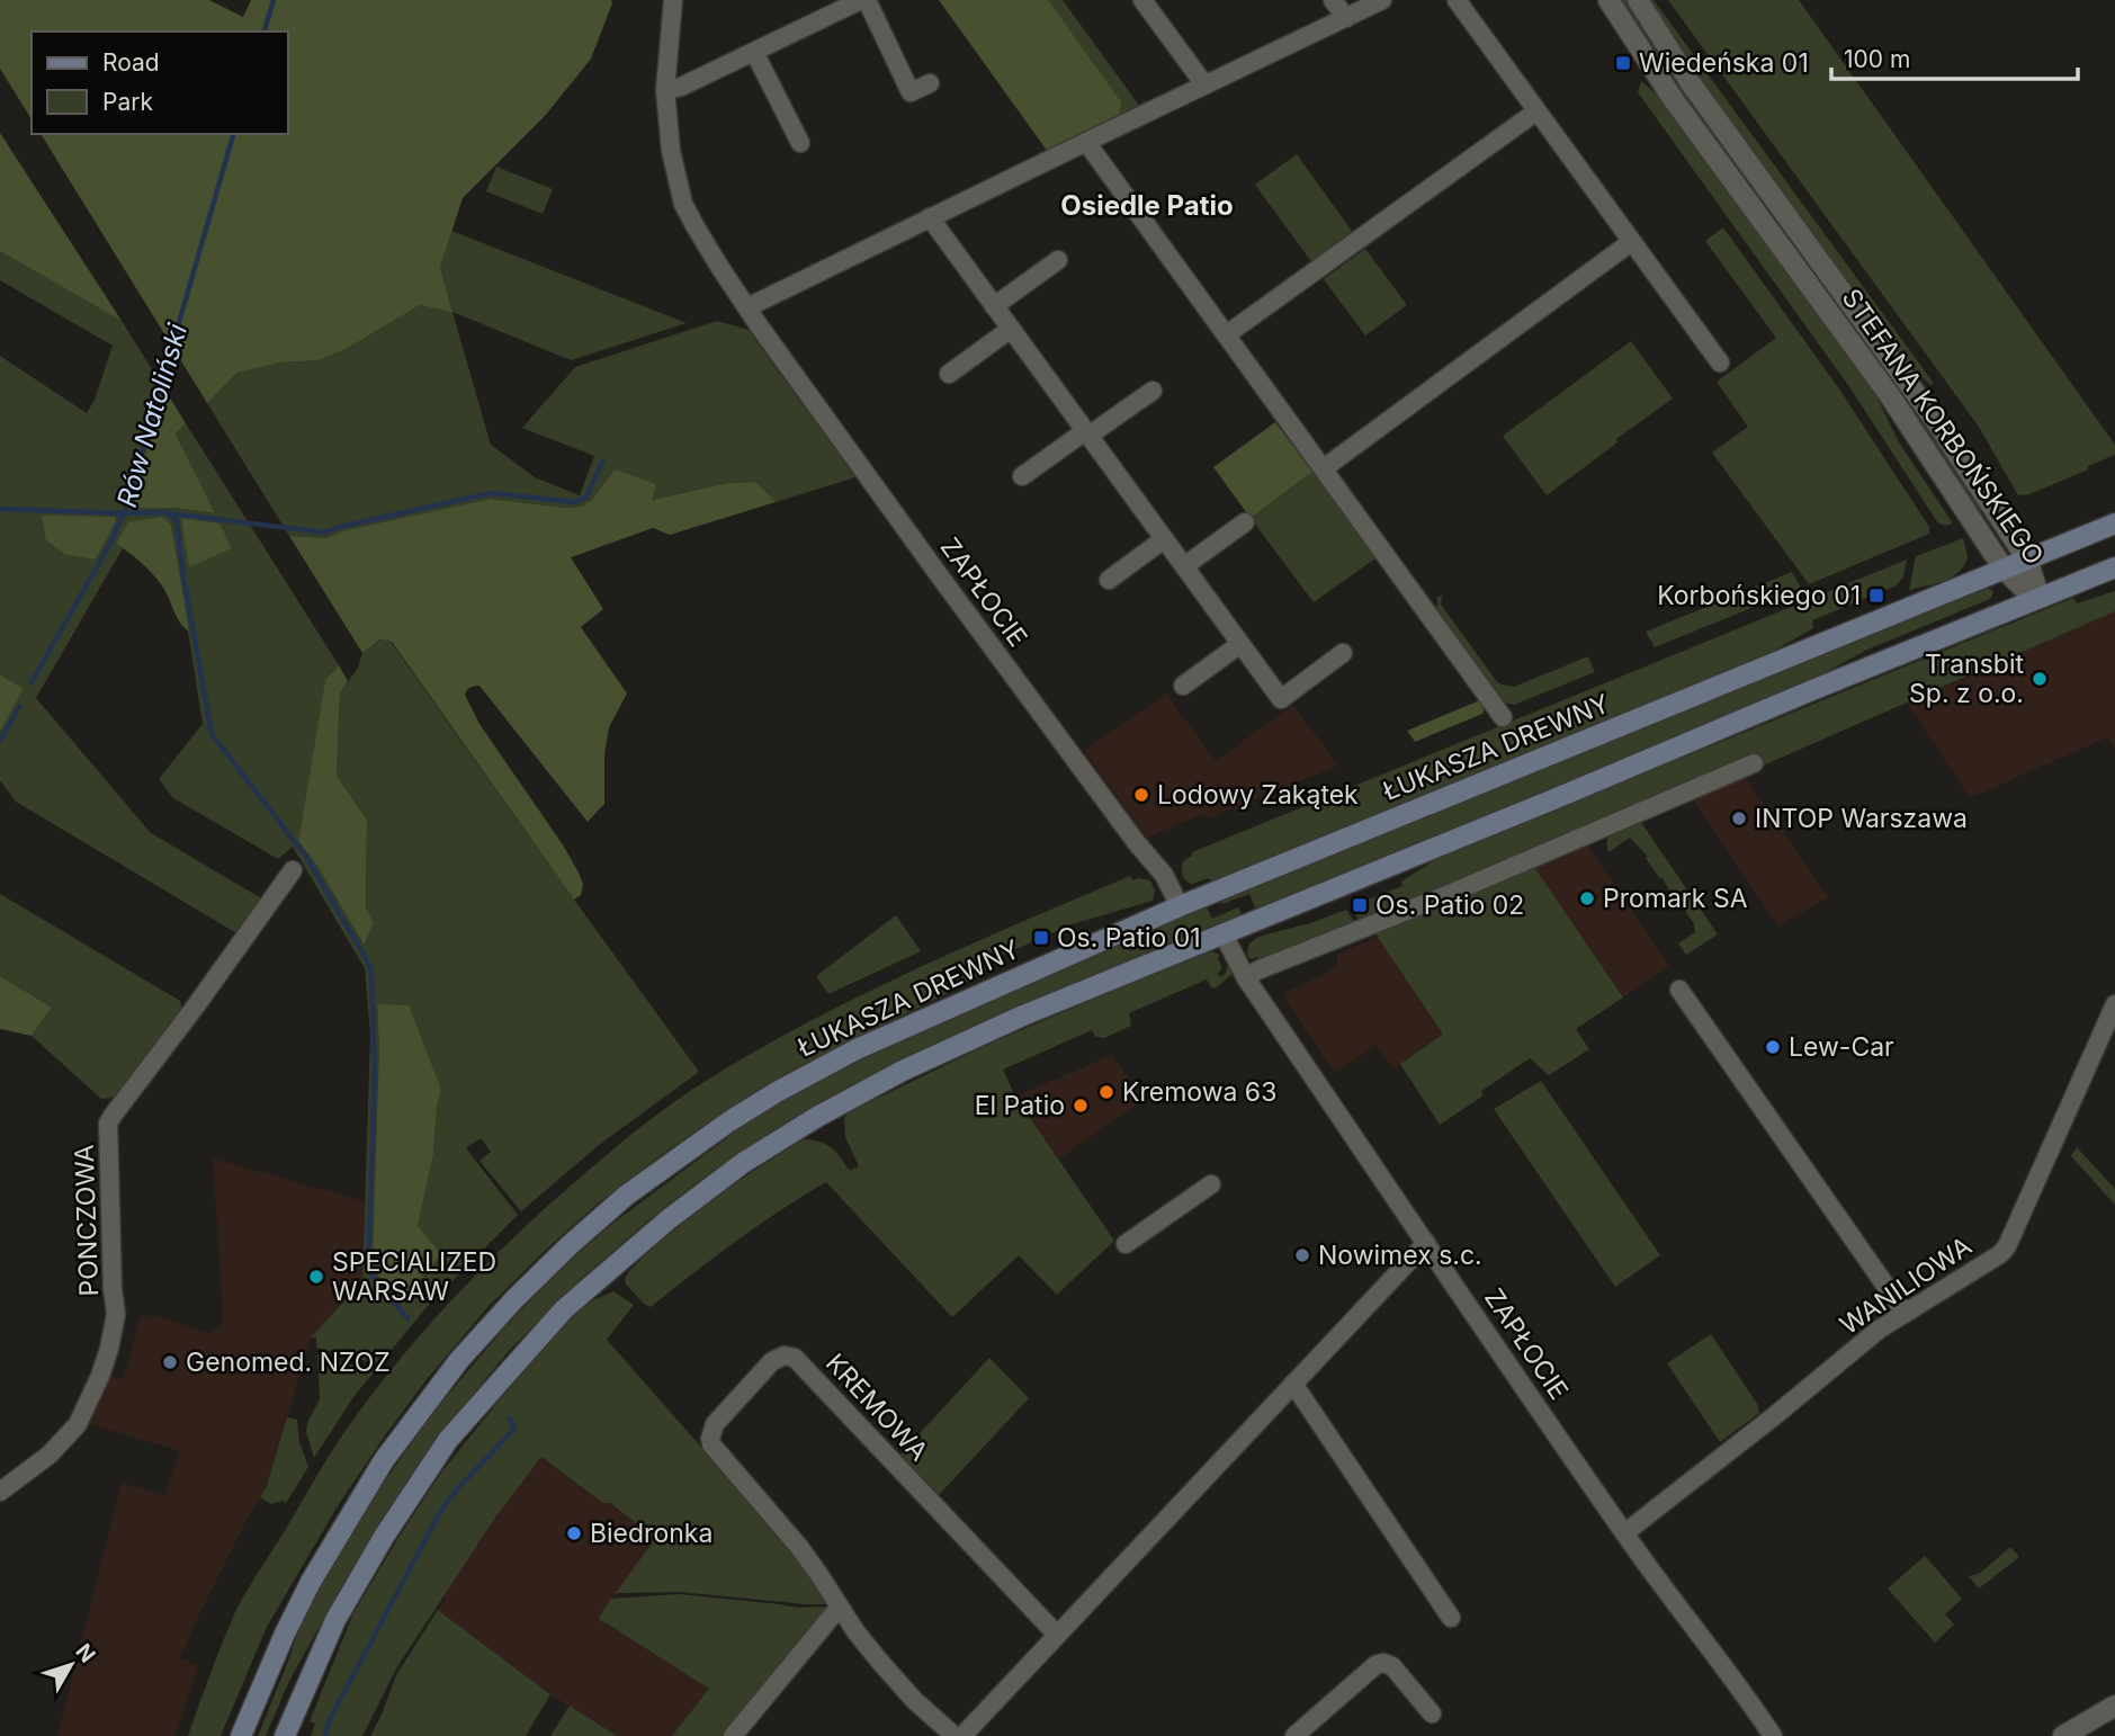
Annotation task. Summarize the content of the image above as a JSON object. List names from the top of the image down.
{
  "streets": {
    "main road": ["ŁUKASZA DREWNY"],
    "street": [
      "STEFANA KORBOŃSKIEGO",
      "ZAPŁOCIE",
      "PONCZOWA",
      "WANILIOWA",
      "KREMOWA"
    ]
  },
  "crossings": [
    ["STEFANA KORBOŃSKIEGO", "ŁUKASZA DREWNY"],
    ["ZAPŁOCIE", "ŁUKASZA DREWNY"],
    ["ZAPŁOCIE", "WANILIOWA"]
  ],
  "districts": ["Osiedle Patio"],
  "water": ["Rów Natoliński"],
  "places": {
    "transit": [
      "Wiedeńska 01",
      "Korbońskiego 01",
      "Os. Patio 02",
      "Os. Patio 01"
    ],
    "other": [
      "Transbit Sp. z o.o.",
      "Lodowy Zakątek",
      "INTOP Warszawa",
      "Promark SA",
      "Lew-Car",
      "Kremowa 63",
      "El Patio",
      "Nowimex s.c.",
      "SPECIALIZED WARSAW",
      "Genomed. NZOZ",
      "Biedronka"
    ]
  },
  "legend": ["Road", "Park"],
  "scale_bar": "100 m",
  "north": "top right"
}
